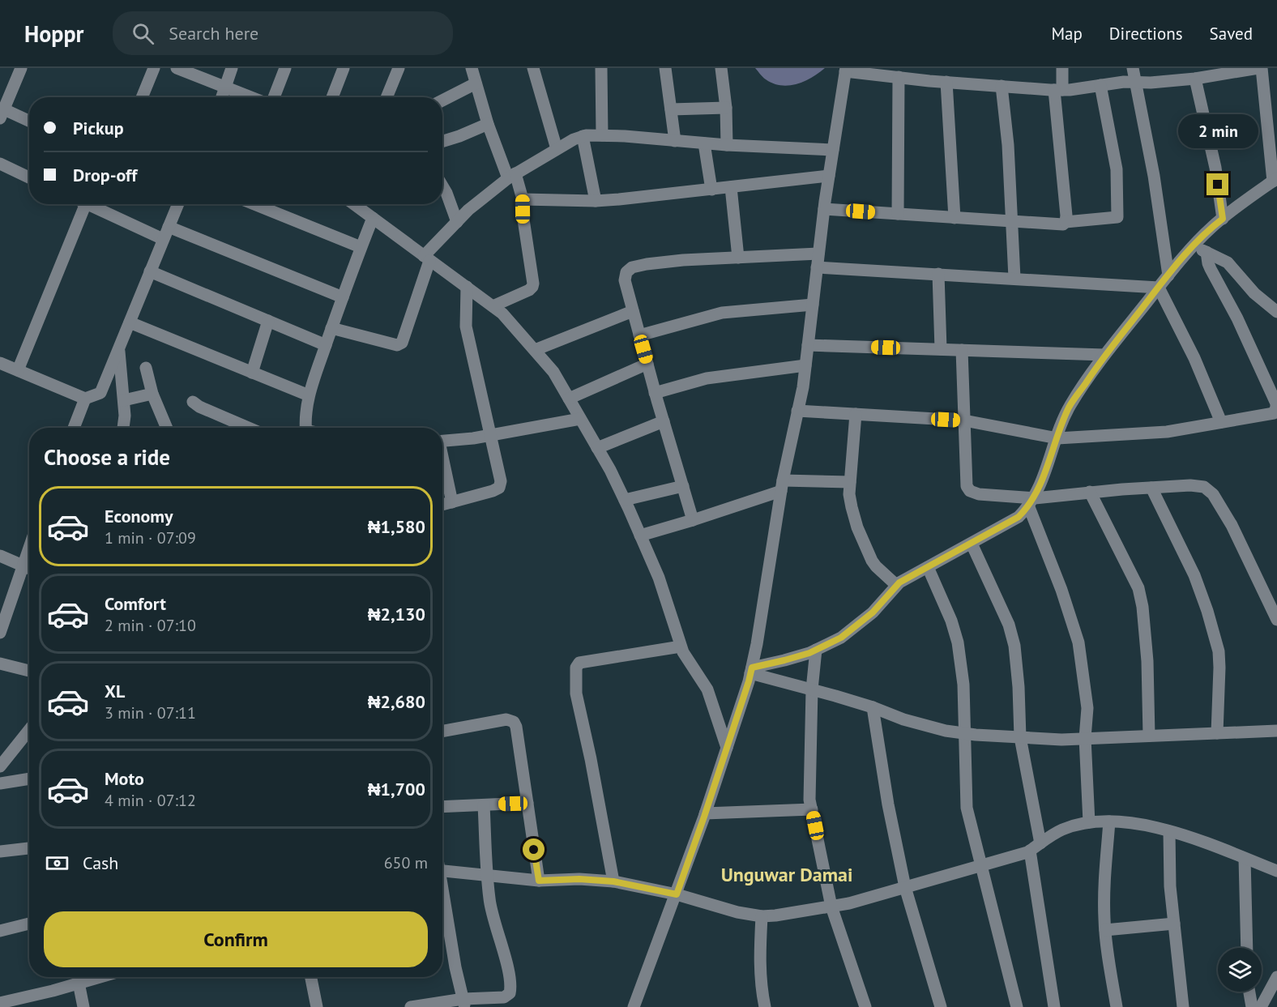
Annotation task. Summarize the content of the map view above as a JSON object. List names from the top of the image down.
{
  "districts": ["Unguwar Damai"],
  "page": {
    "header": "Hoppr",
    "search": "Search here",
    "nav": ["Map", "Directions", "Saved"],
    "banner": ["Pickup", "Drop-off"],
    "bubble": "2 min",
    "heading": "Choose a ride",
    "list": [
      {
        "name": "Economy",
        "note": "1 min · 07:09",
        "value": "₦1,580"
      },
      {
        "name": "Comfort",
        "note": "2 min · 07:10",
        "value": "₦2,130"
      },
      {
        "name": "XL",
        "note": "3 min · 07:11",
        "value": "₦2,680"
      },
      {
        "name": "Moto",
        "note": "4 min · 07:12",
        "value": "₦1,700"
      }
    ],
    "pay": ["Cash", "650 m"],
    "buttons": "Confirm"
  }
}
